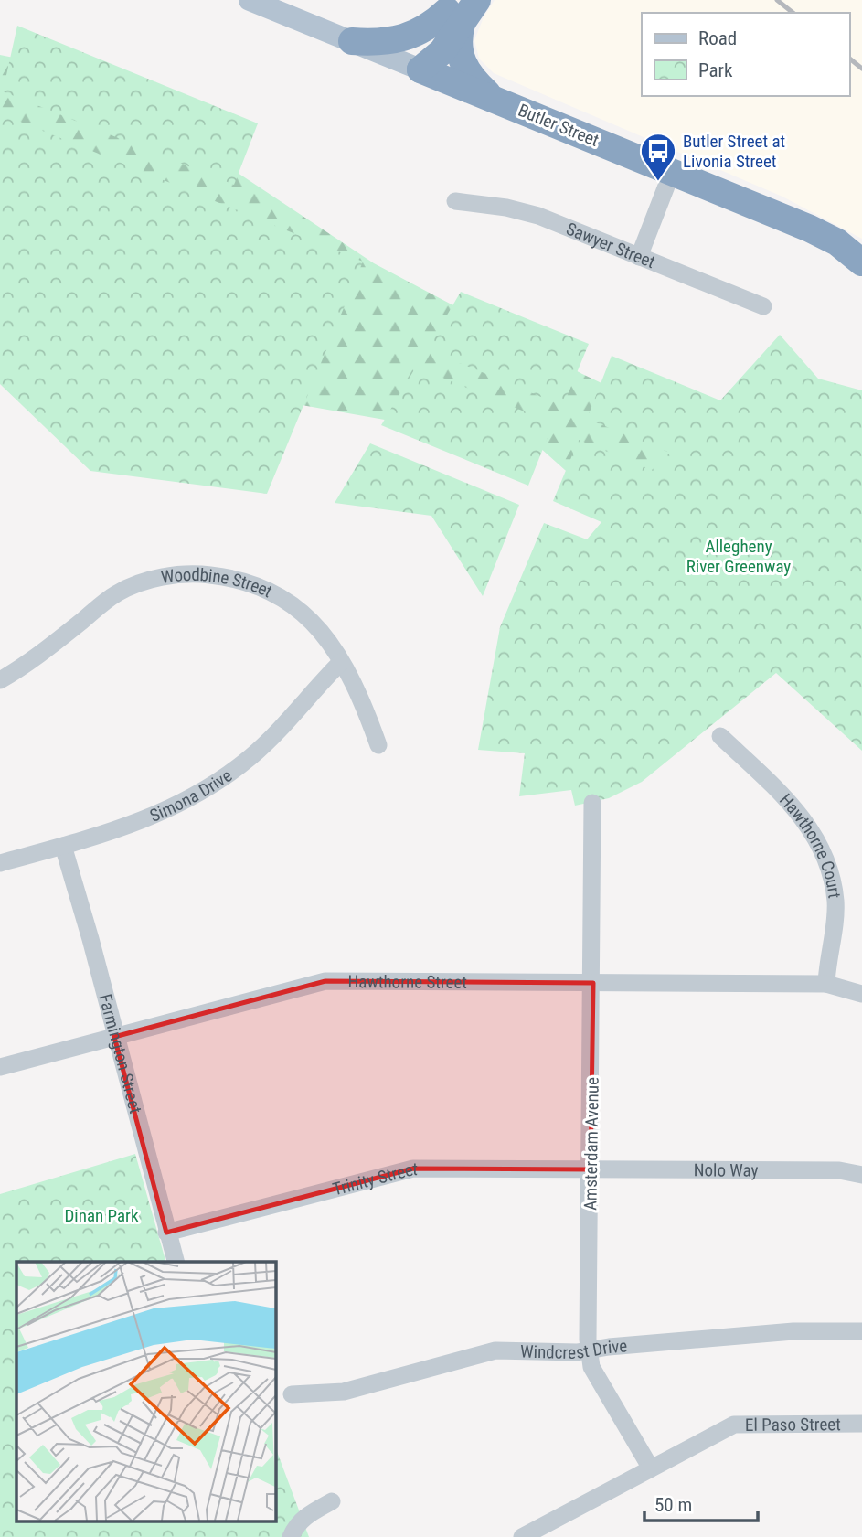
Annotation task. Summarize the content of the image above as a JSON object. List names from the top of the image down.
{
  "streets": {
    "highway": ["Butler Street"],
    "street": [
      "Sawyer Street",
      "Woodbine Street",
      "Simona Drive",
      "Hawthorne Court",
      "Hawthorne Street",
      "Farmington Street",
      "Amsterdam Avenue",
      "Nolo Way",
      "Trinity Street",
      "Windcrest Drive",
      "El Paso Street"
    ]
  },
  "crossings": [
    ["Woodbine Street", "Simona Drive"],
    ["Simona Drive", "Farmington Street"],
    ["Hawthorne Court", "Hawthorne Street"],
    ["Hawthorne Street", "Farmington Street"],
    ["Hawthorne Street", "Amsterdam Avenue"],
    ["Farmington Street", "Trinity Street"],
    ["Amsterdam Avenue", "Nolo Way"],
    ["Amsterdam Avenue", "Trinity Street"],
    ["Amsterdam Avenue", "Windcrest Drive"],
    ["Amsterdam Avenue", "El Paso Street"],
    ["Nolo Way", "Trinity Street"]
  ],
  "parks": ["Allegheny River Greenway", "Dinan Park"],
  "places": {
    "bus stop": ["Butler Street at Livonia Street"]
  },
  "legend": ["Road", "Park"],
  "scale_bar": "50 m"
}
